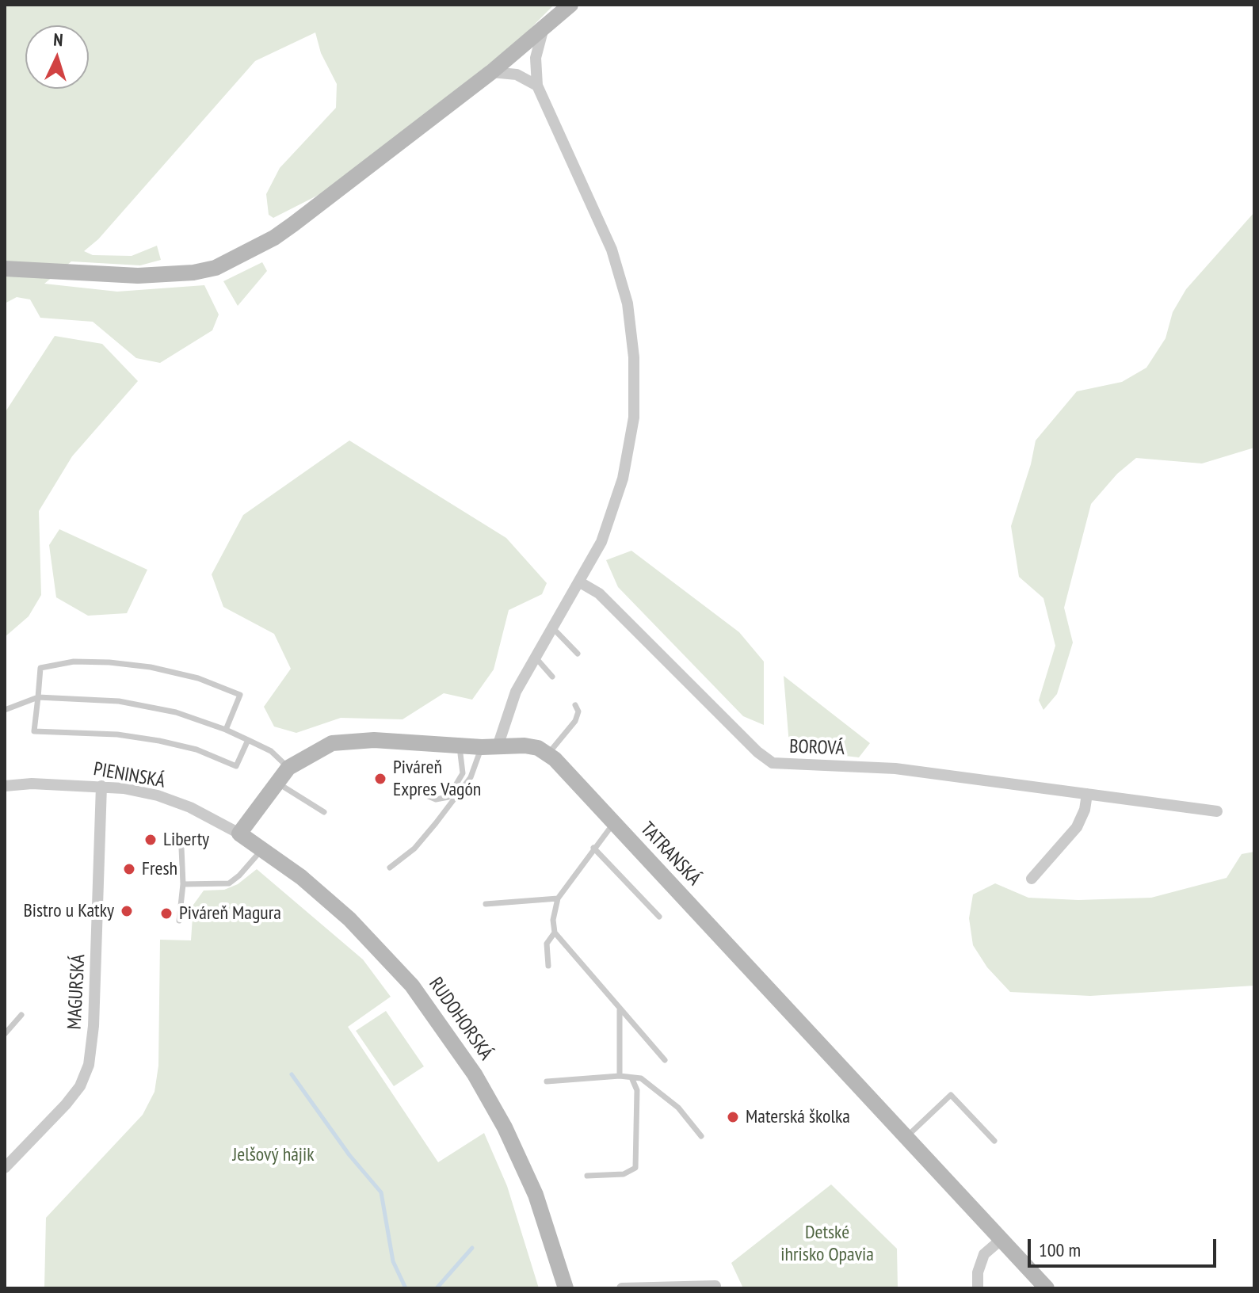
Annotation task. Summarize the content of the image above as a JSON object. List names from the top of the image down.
{
  "streets": {
    "street": [
      "BOROVÁ",
      "PIENINSKÁ",
      "TATRANSKÁ",
      "MAGURSKÁ",
      "RUDOHORSKÁ"
    ]
  },
  "crossings": [
    ["PIENINSKÁ", "MAGURSKÁ"],
    ["PIENINSKÁ", "RUDOHORSKÁ"]
  ],
  "parks": ["Jelšový hájik", "Detské ihrisko Opavia"],
  "places": [
    "Piváreň Expres Vagón",
    "Liberty",
    "Fresh",
    "Bistro u Katky",
    "Piváreň Magura",
    "Materská školka"
  ],
  "scale_bar": "100 m",
  "north": "top"
}
